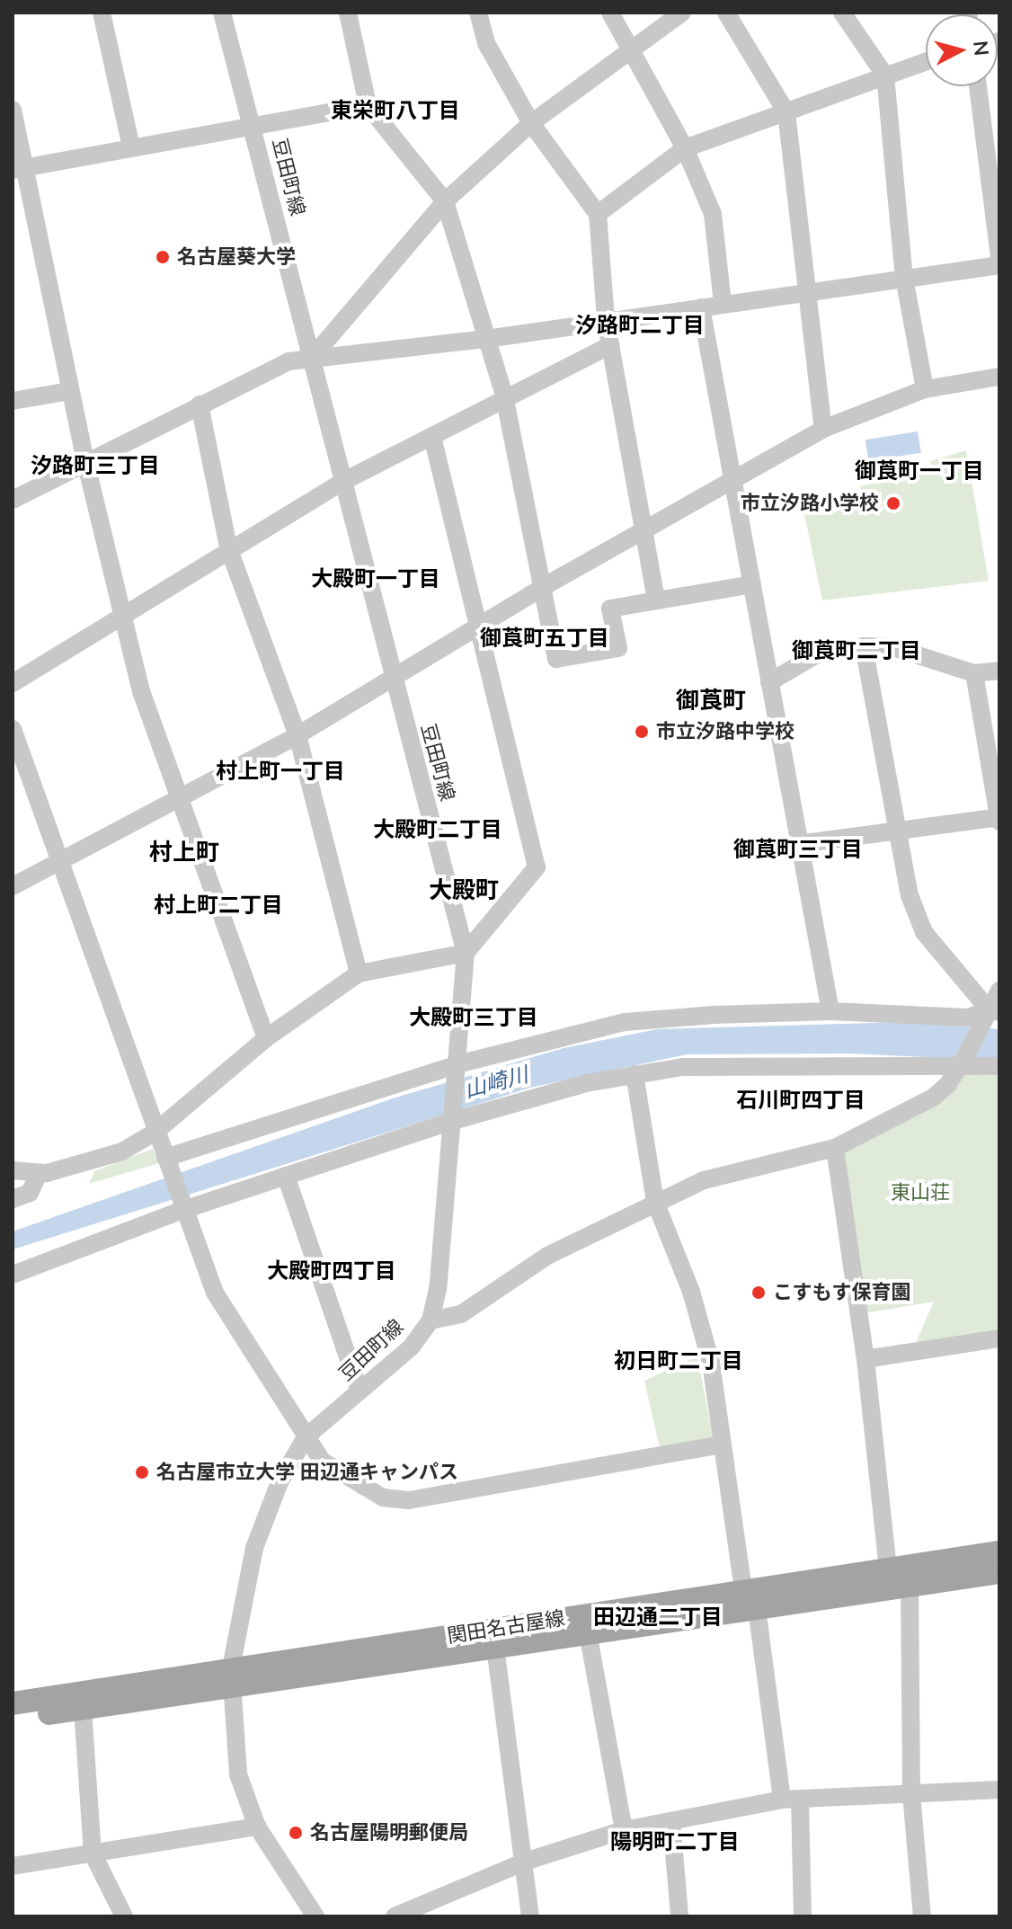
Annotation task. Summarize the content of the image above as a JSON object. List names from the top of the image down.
{
  "streets": {
    "main road": ["関田名古屋線"],
    "street": ["豆田町線"]
  },
  "crossings": [
    ["豆田町線", "関田名古屋線"]
  ],
  "districts": [
    "東栄町八丁目",
    "汐路町二丁目",
    "汐路町三丁目",
    "御莨町一丁目",
    "大殿町一丁目",
    "御莨町五丁目",
    "御莨町二丁目",
    "御莨町",
    "村上町一丁目",
    "大殿町二丁目",
    "御莨町三丁目",
    "村上町",
    "大殿町",
    "村上町二丁目",
    "大殿町三丁目",
    "石川町四丁目",
    "大殿町四丁目",
    "初日町二丁目",
    "田辺通二丁目",
    "陽明町二丁目"
  ],
  "water": ["山崎川"],
  "parks": ["東山荘"],
  "places": [
    "名古屋葵大学",
    "市立汐路小学校",
    "市立汐路中学校",
    "こすもす保育園",
    "名古屋市立大学 田辺通キャンパス",
    "名古屋陽明郵便局"
  ],
  "north": "right"
}
